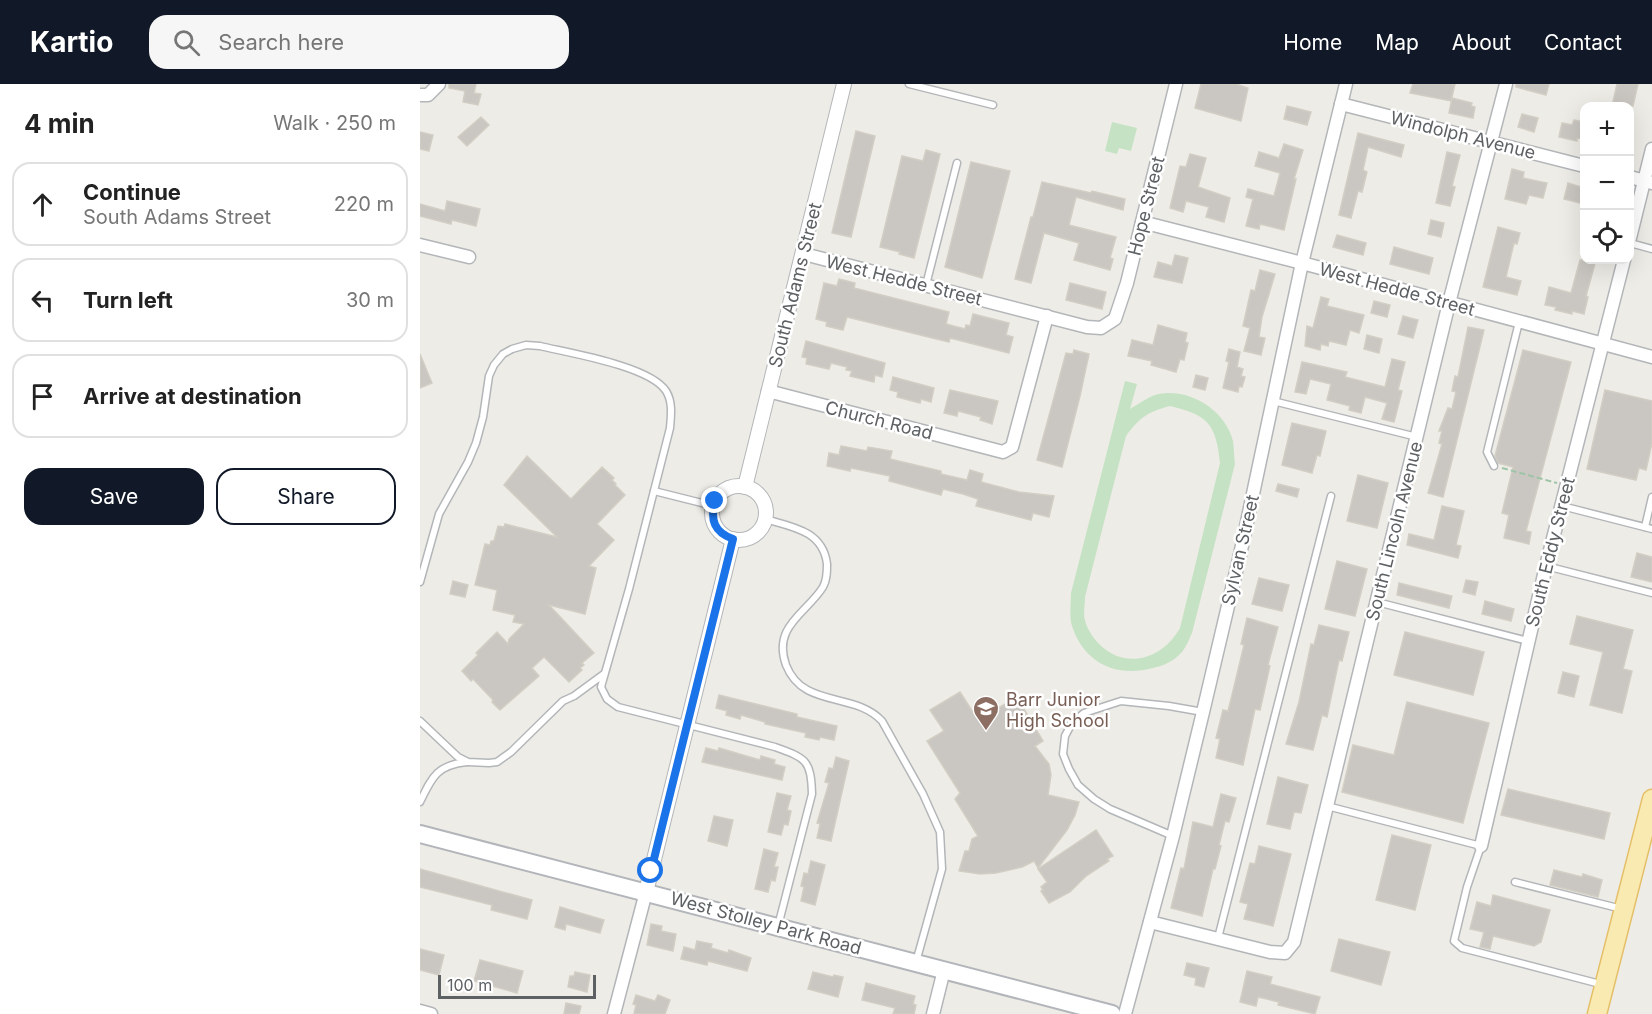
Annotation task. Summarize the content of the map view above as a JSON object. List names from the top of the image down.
{
  "streets": {
    "main road": ["West Stolley Park Road"],
    "street": [
      "Windolph Avenue",
      "Hope Street",
      "West Hedde Street",
      "South Adams Street",
      "Church Road",
      "South Lincoln Avenue",
      "Sylvan Street",
      "South Eddy Street"
    ]
  },
  "crossings": [
    ["Windolph Avenue", "South Lincoln Avenue"],
    ["Windolph Avenue", "Sylvan Street"],
    ["Hope Street", "West Hedde Street"],
    ["West Hedde Street", "South Adams Street"],
    ["West Hedde Street", "Church Road"],
    ["West Hedde Street", "South Lincoln Avenue"],
    ["West Hedde Street", "Sylvan Street"],
    ["West Hedde Street", "South Eddy Street"],
    ["South Adams Street", "Church Road"]
  ],
  "places": {
    "school or university": ["Barr Junior High School"]
  },
  "scale_bar": "100 m",
  "page": {
    "header": "Kartio",
    "search": "Search here",
    "nav": [
      "Home",
      "Map",
      "About",
      "Contact"
    ],
    "heading": ["4 min", "Walk · 250 m"],
    "map_buttons": ["+", "−"],
    "list": [
      ["Continue", "South Adams Street", "220 m"],
      ["Turn left", "30 m"],
      "Arrive at destination"
    ],
    "buttons": ["Save", "Share"],
    "scale": "100 m"
  }
}
